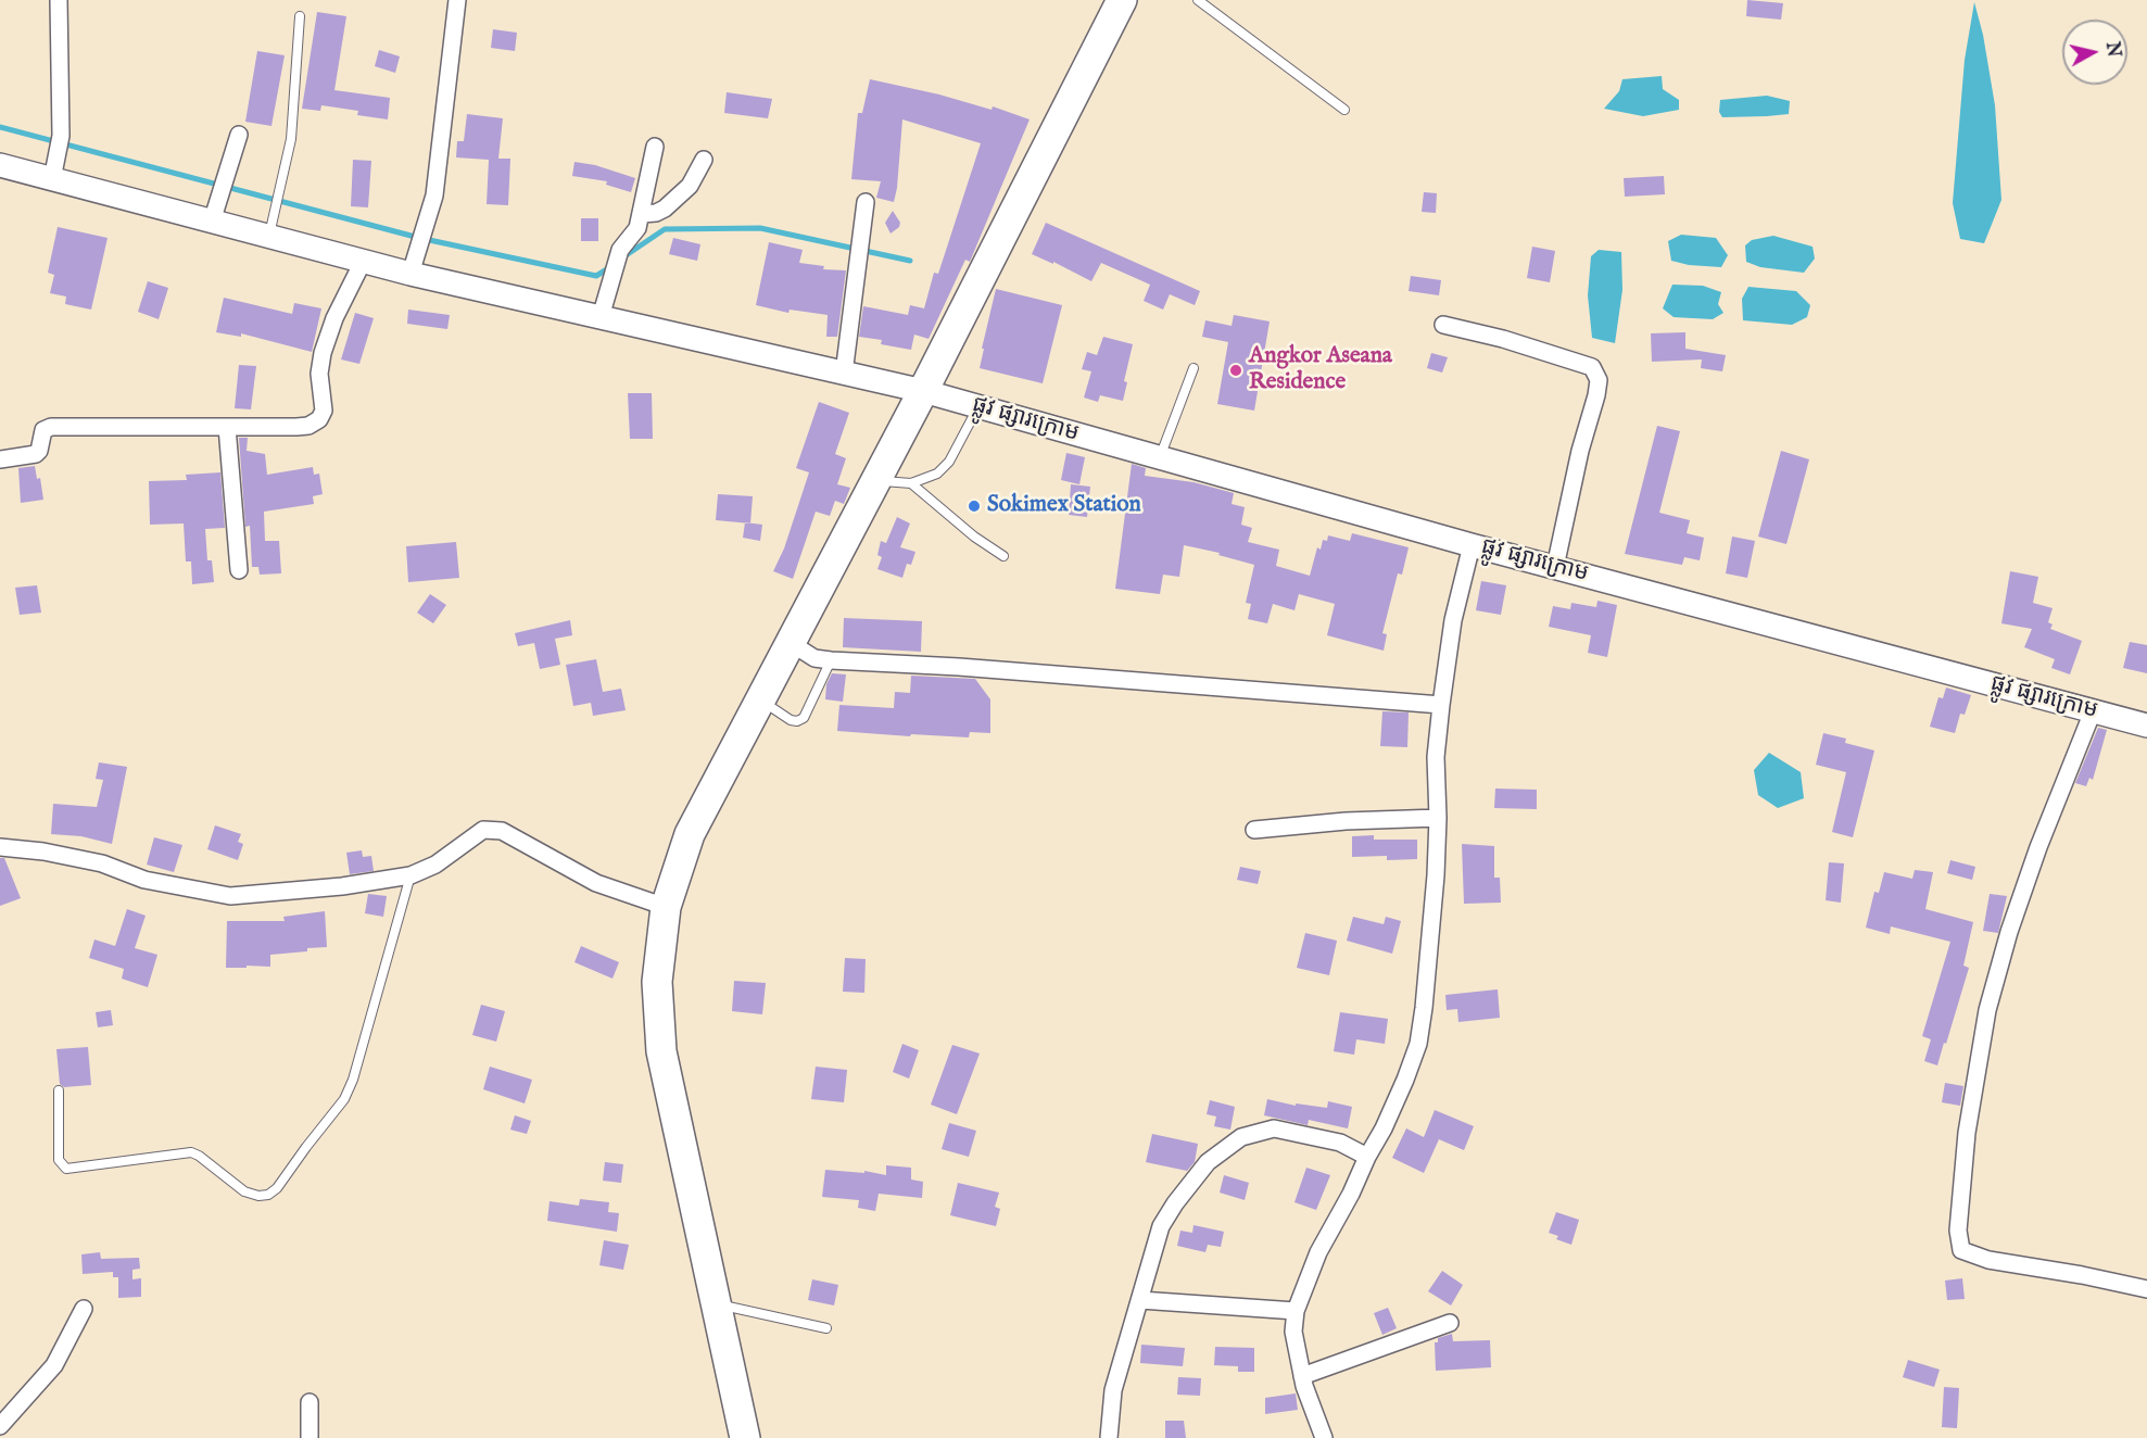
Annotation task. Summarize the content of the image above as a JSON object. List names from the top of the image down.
{
  "streets": {
    "main road": ["ផ្លូវ ផ្សារក្រោម"]
  },
  "places": ["Angkor Aseana Residence", "Sokimex Station"],
  "north": "right"
}
